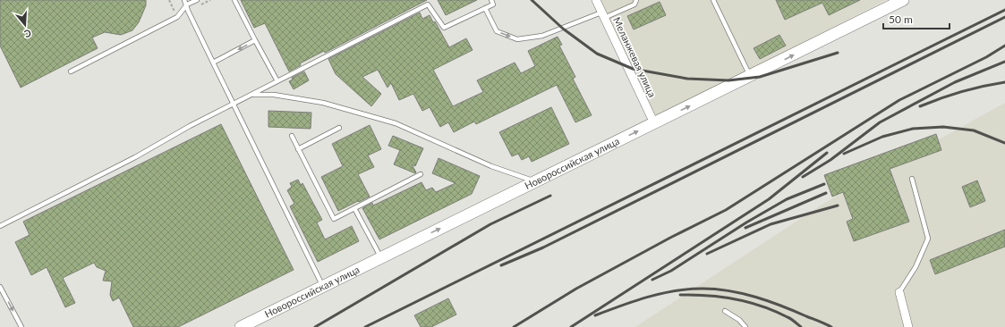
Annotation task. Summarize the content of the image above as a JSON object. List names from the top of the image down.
{
  "streets": {
    "main road": ["Новороссийская улица"],
    "street": ["Меланжевая улица"]
  },
  "crossings": [
    ["Меланжевая улица", "Новороссийская улица"]
  ],
  "one_way": ["Новороссийская улица"],
  "scale_bar": "50 m",
  "north": "bottom"
}
